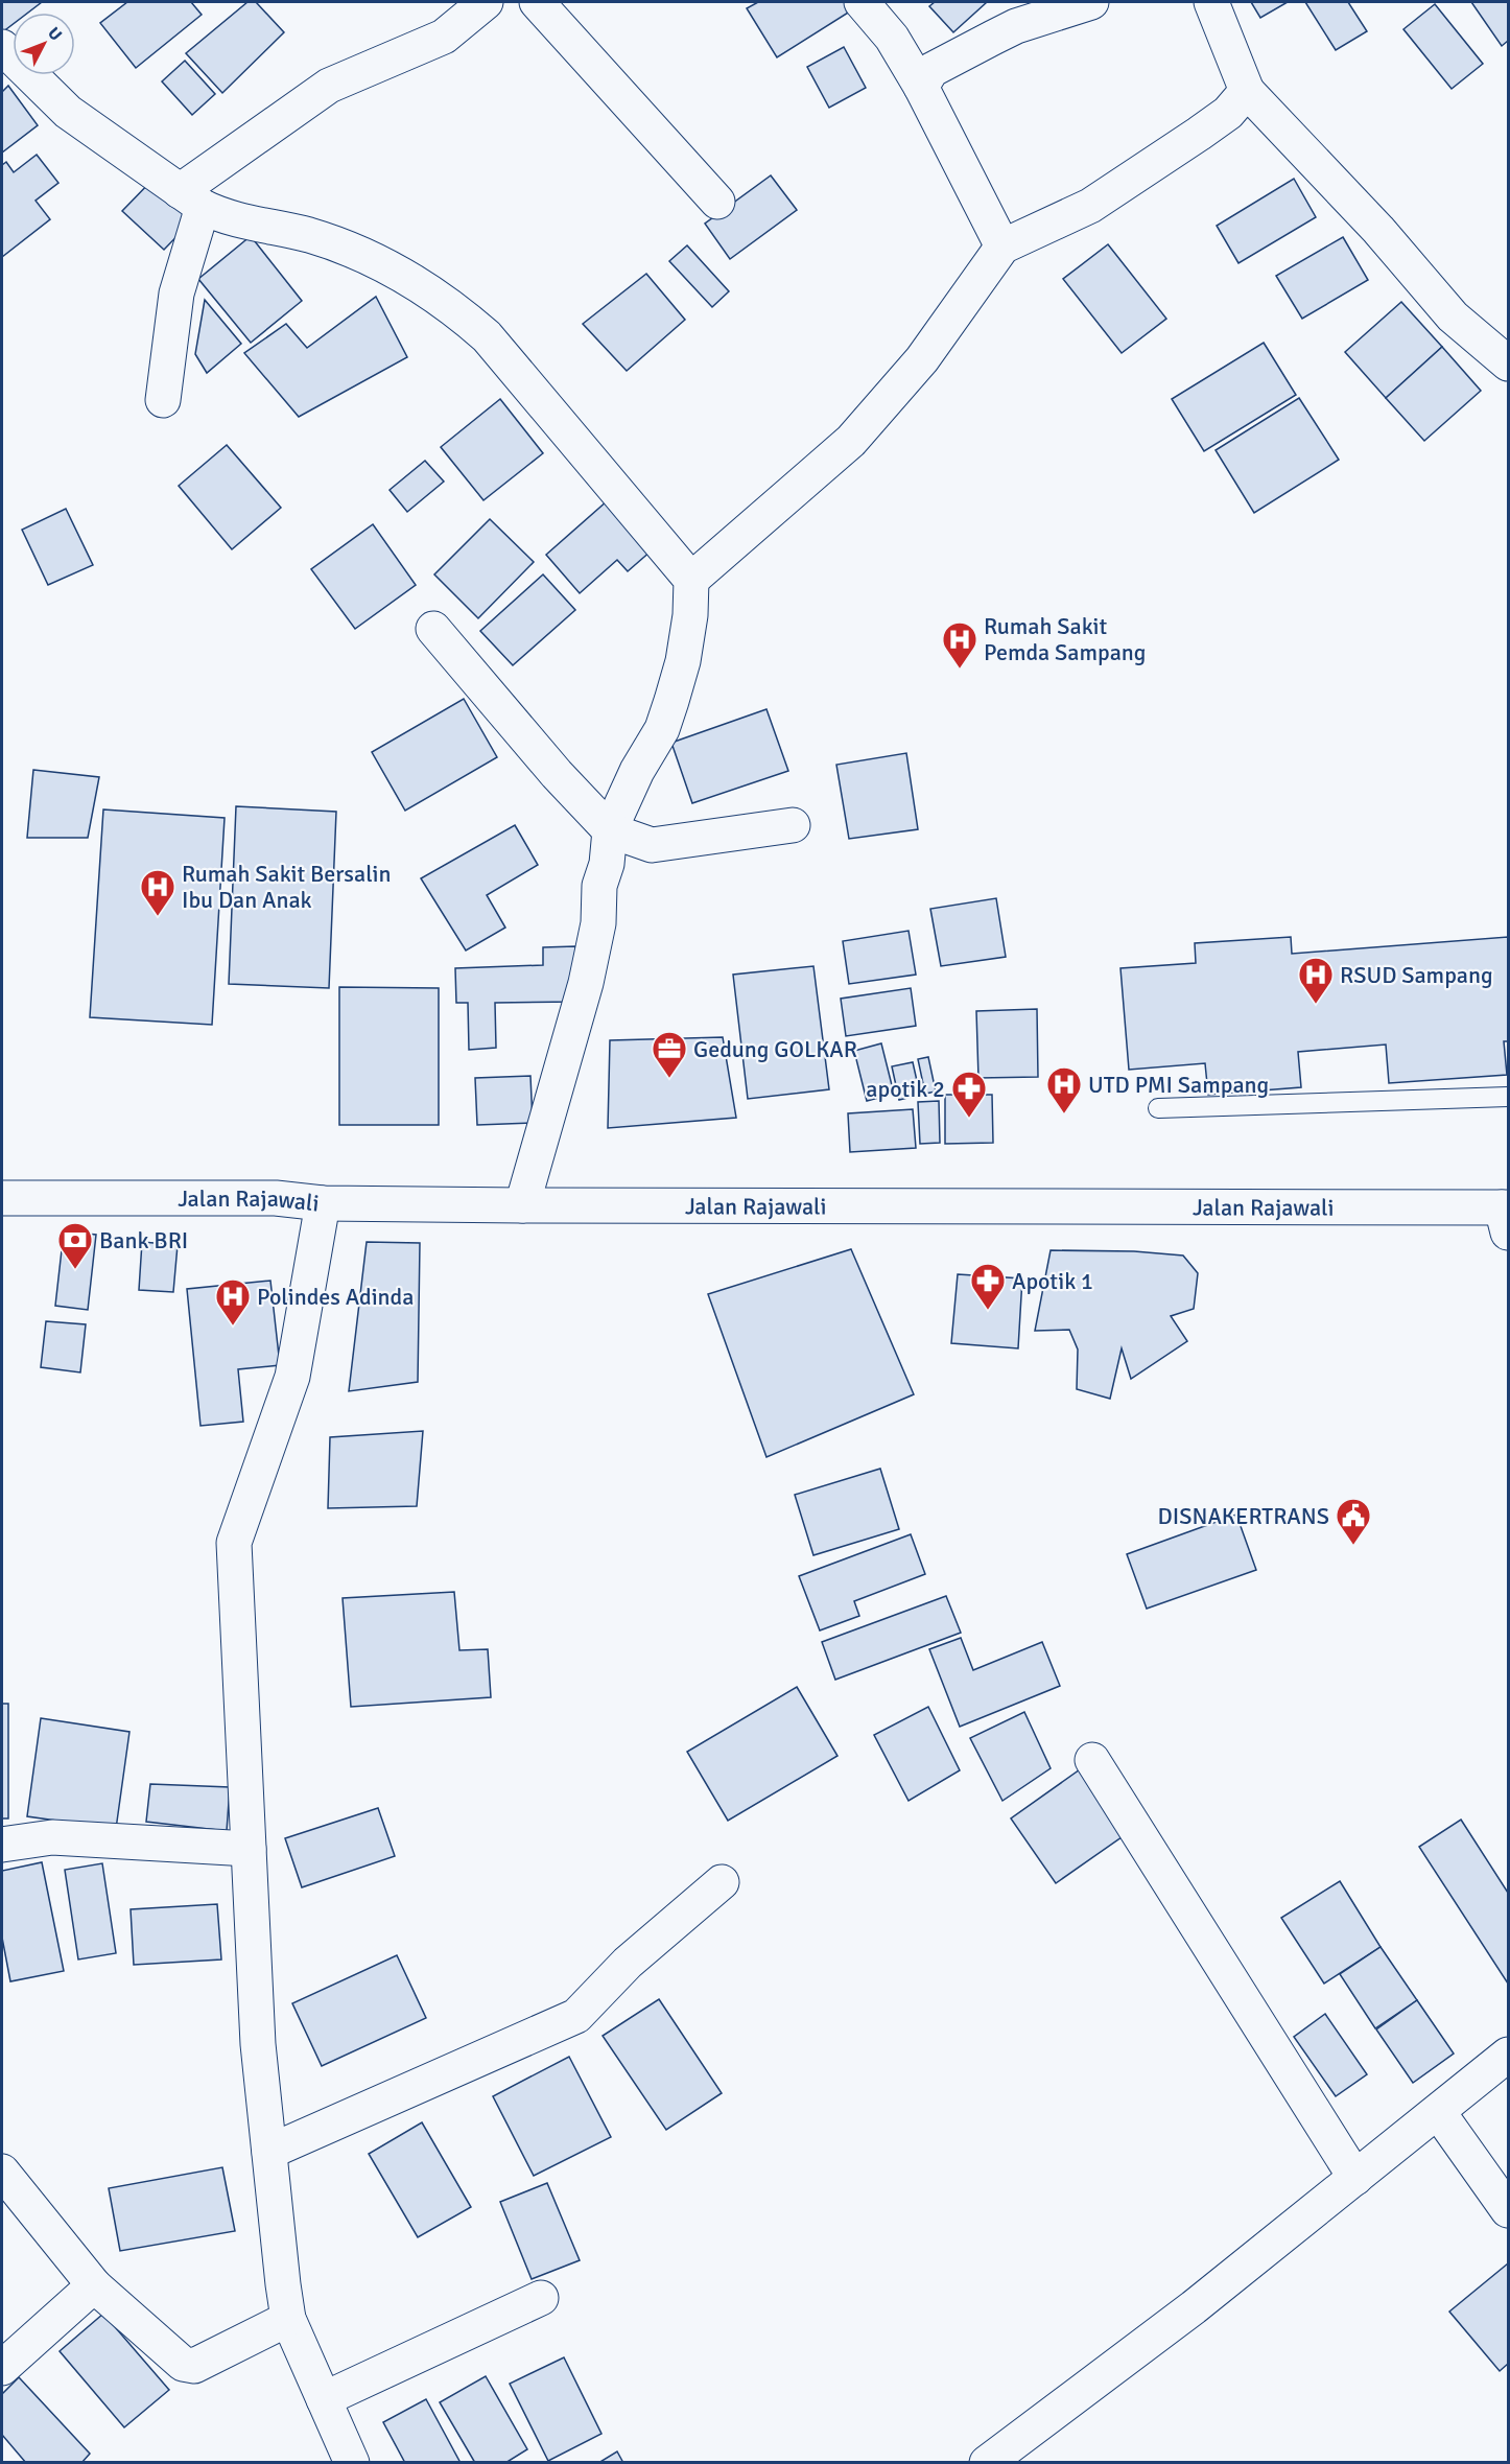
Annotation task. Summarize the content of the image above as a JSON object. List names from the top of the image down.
{
  "streets": {
    "street": ["Jalan Rajawali"]
  },
  "places": {
    "hospital": [
      "Rumah Sakit Pemda Sampang",
      "Rumah Sakit Bersalin Ibu Dan Anak",
      "RSUD Sampang",
      "UTD PMI Sampang",
      "Polindes Adinda"
    ],
    "office": ["Gedung GOLKAR"],
    "pharmacy": ["apotik 2", "Apotik 1"],
    "bank": ["Bank BRI"],
    "public building": ["DISNAKERTRANS"]
  },
  "north": "top right"
}
